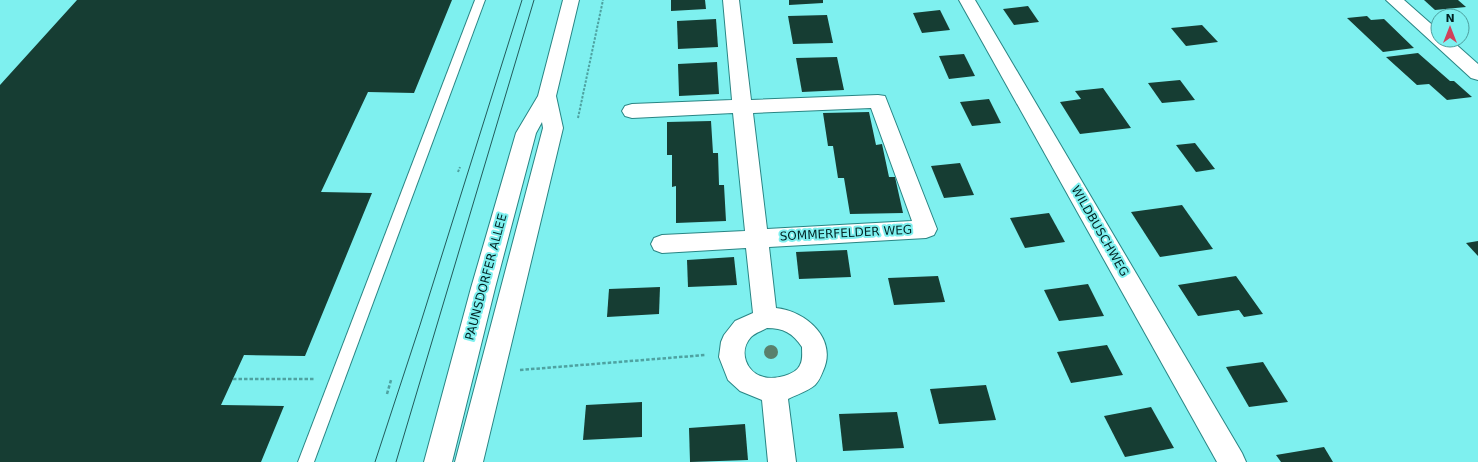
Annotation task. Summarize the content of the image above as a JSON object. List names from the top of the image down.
{
  "streets": {
    "street": ["WILDBUSCHWEG", "SOMMERFELDER WEG", "PAUNSDORFER ALLEE"]
  },
  "north": "top"
}
